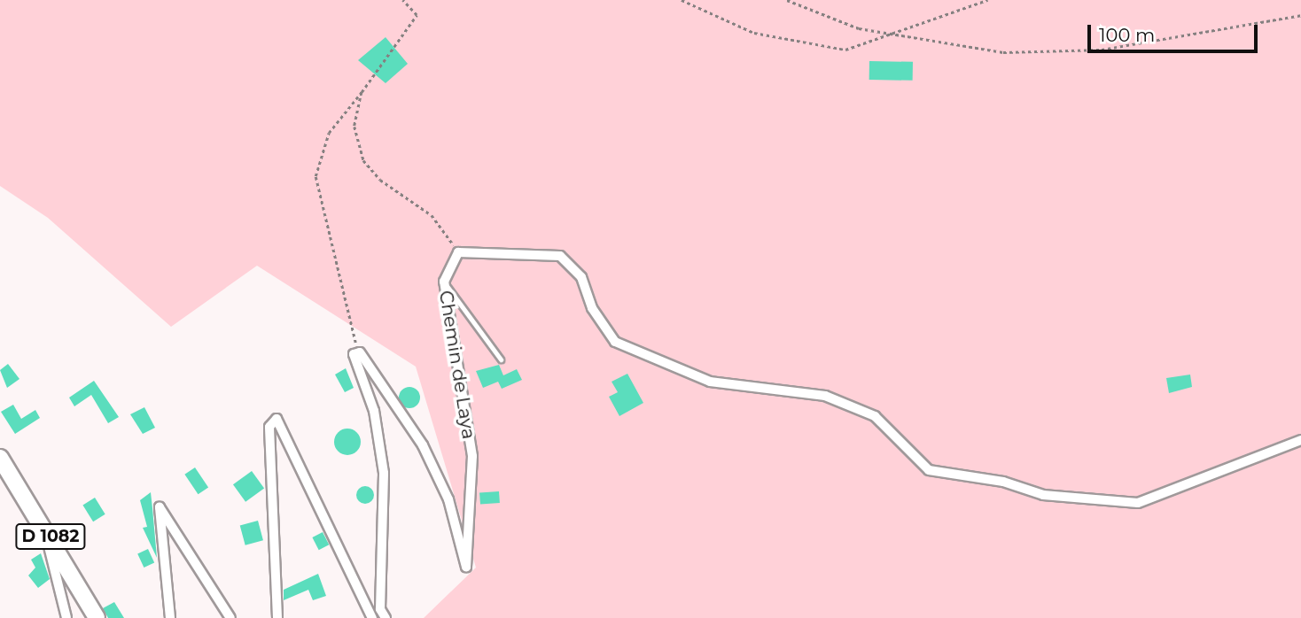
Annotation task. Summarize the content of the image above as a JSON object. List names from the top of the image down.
{
  "streets": {
    "main road": ["D 1082"],
    "street": ["Chemin de Laya"]
  },
  "scale_bar": "100 m"
}
